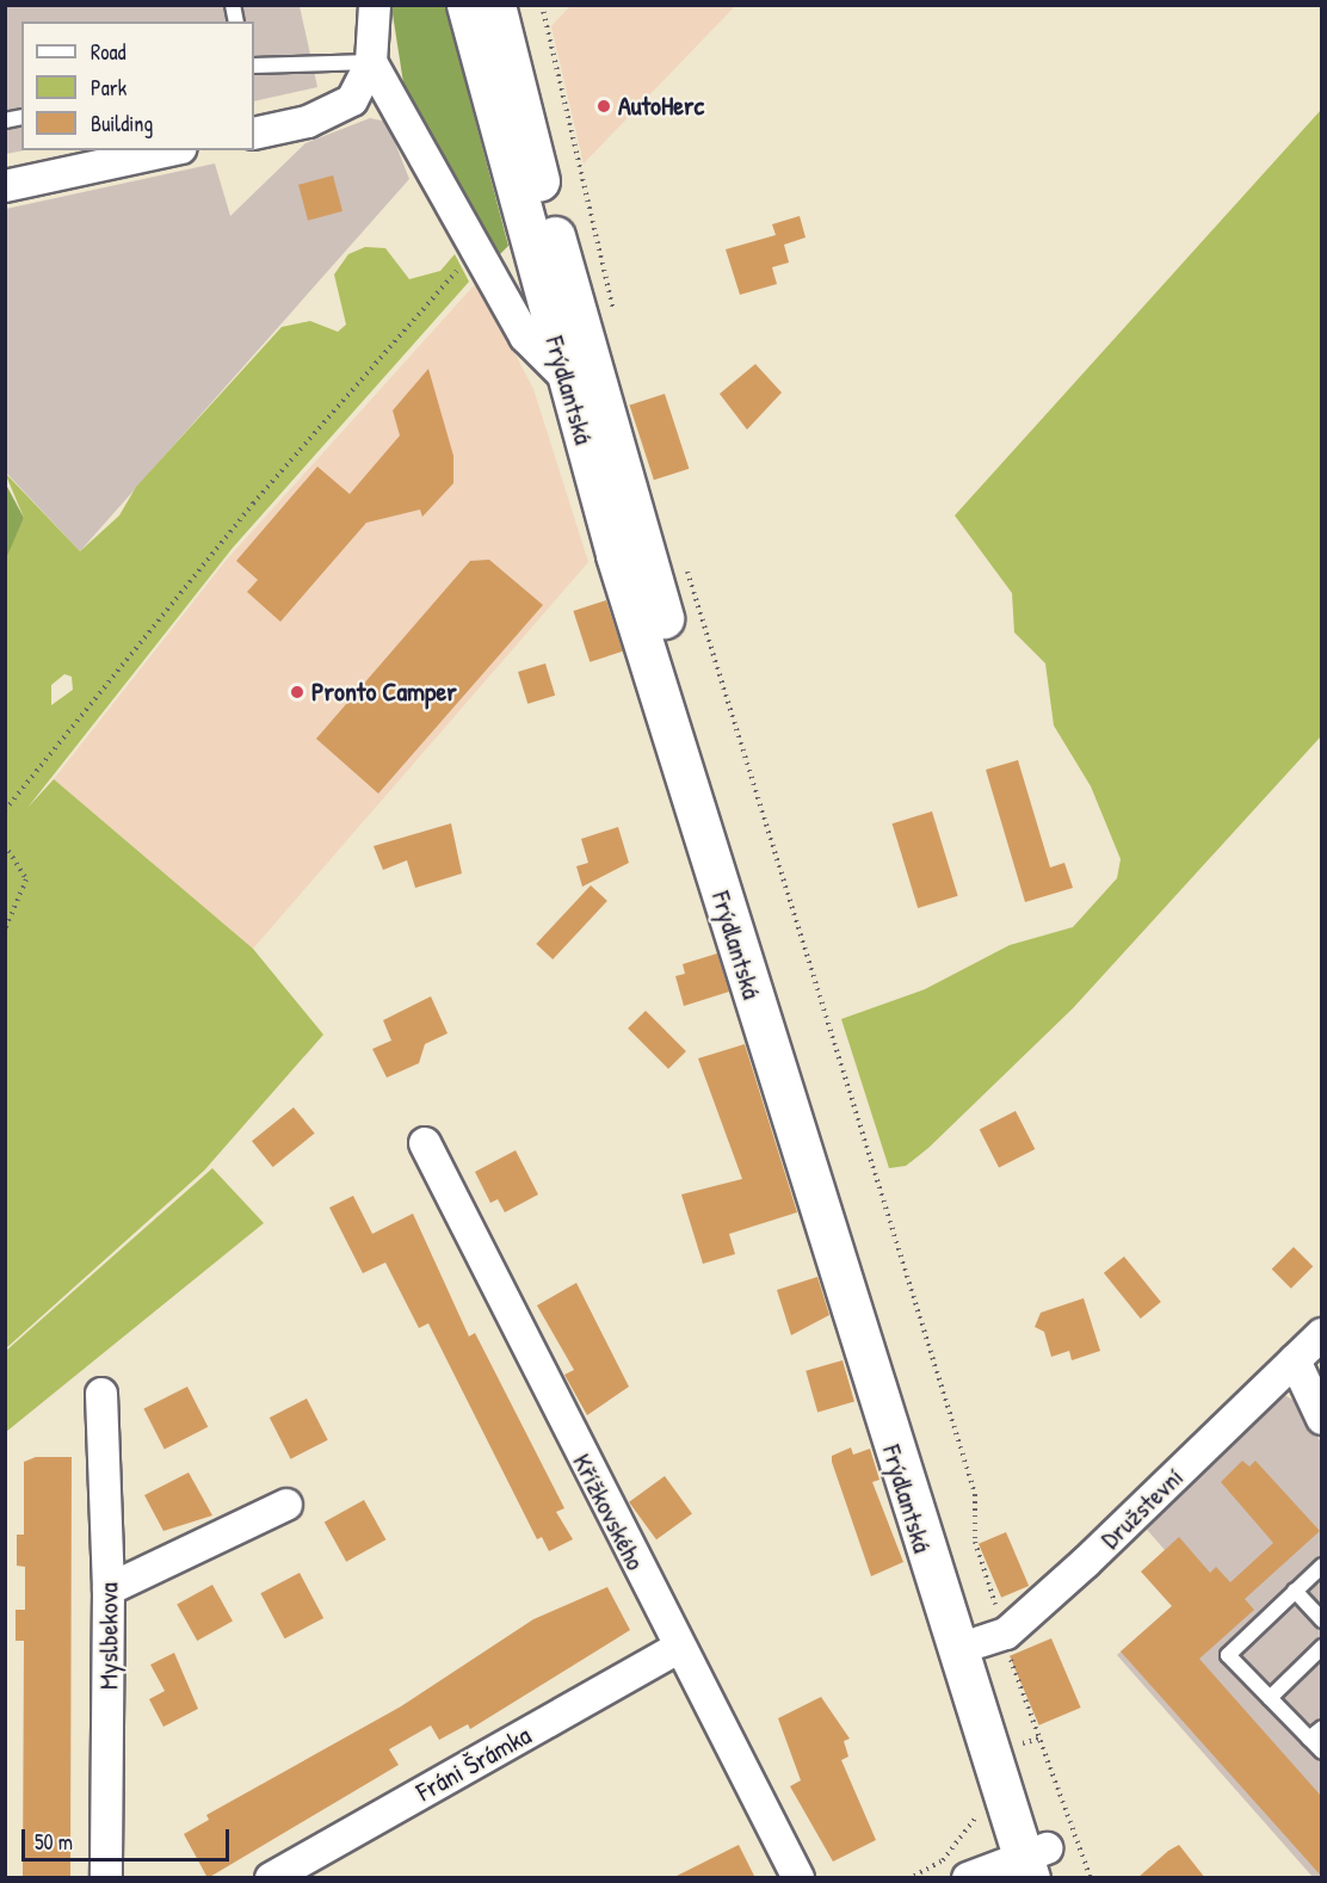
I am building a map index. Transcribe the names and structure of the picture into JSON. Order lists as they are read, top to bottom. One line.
{"streets":{"main road":["Frýdlantská"],"street":["Družstevní","Křížkovského","Myslbekova","Fráni Šrámka"]},"crossings":[["Frýdlantská","Družstevní"],["Křížkovského","Fráni Šrámka"]],"places":["AutoHerc","Pronto Camper"],"legend":["Road","Park","Building"],"scale_bar":"50 m"}
